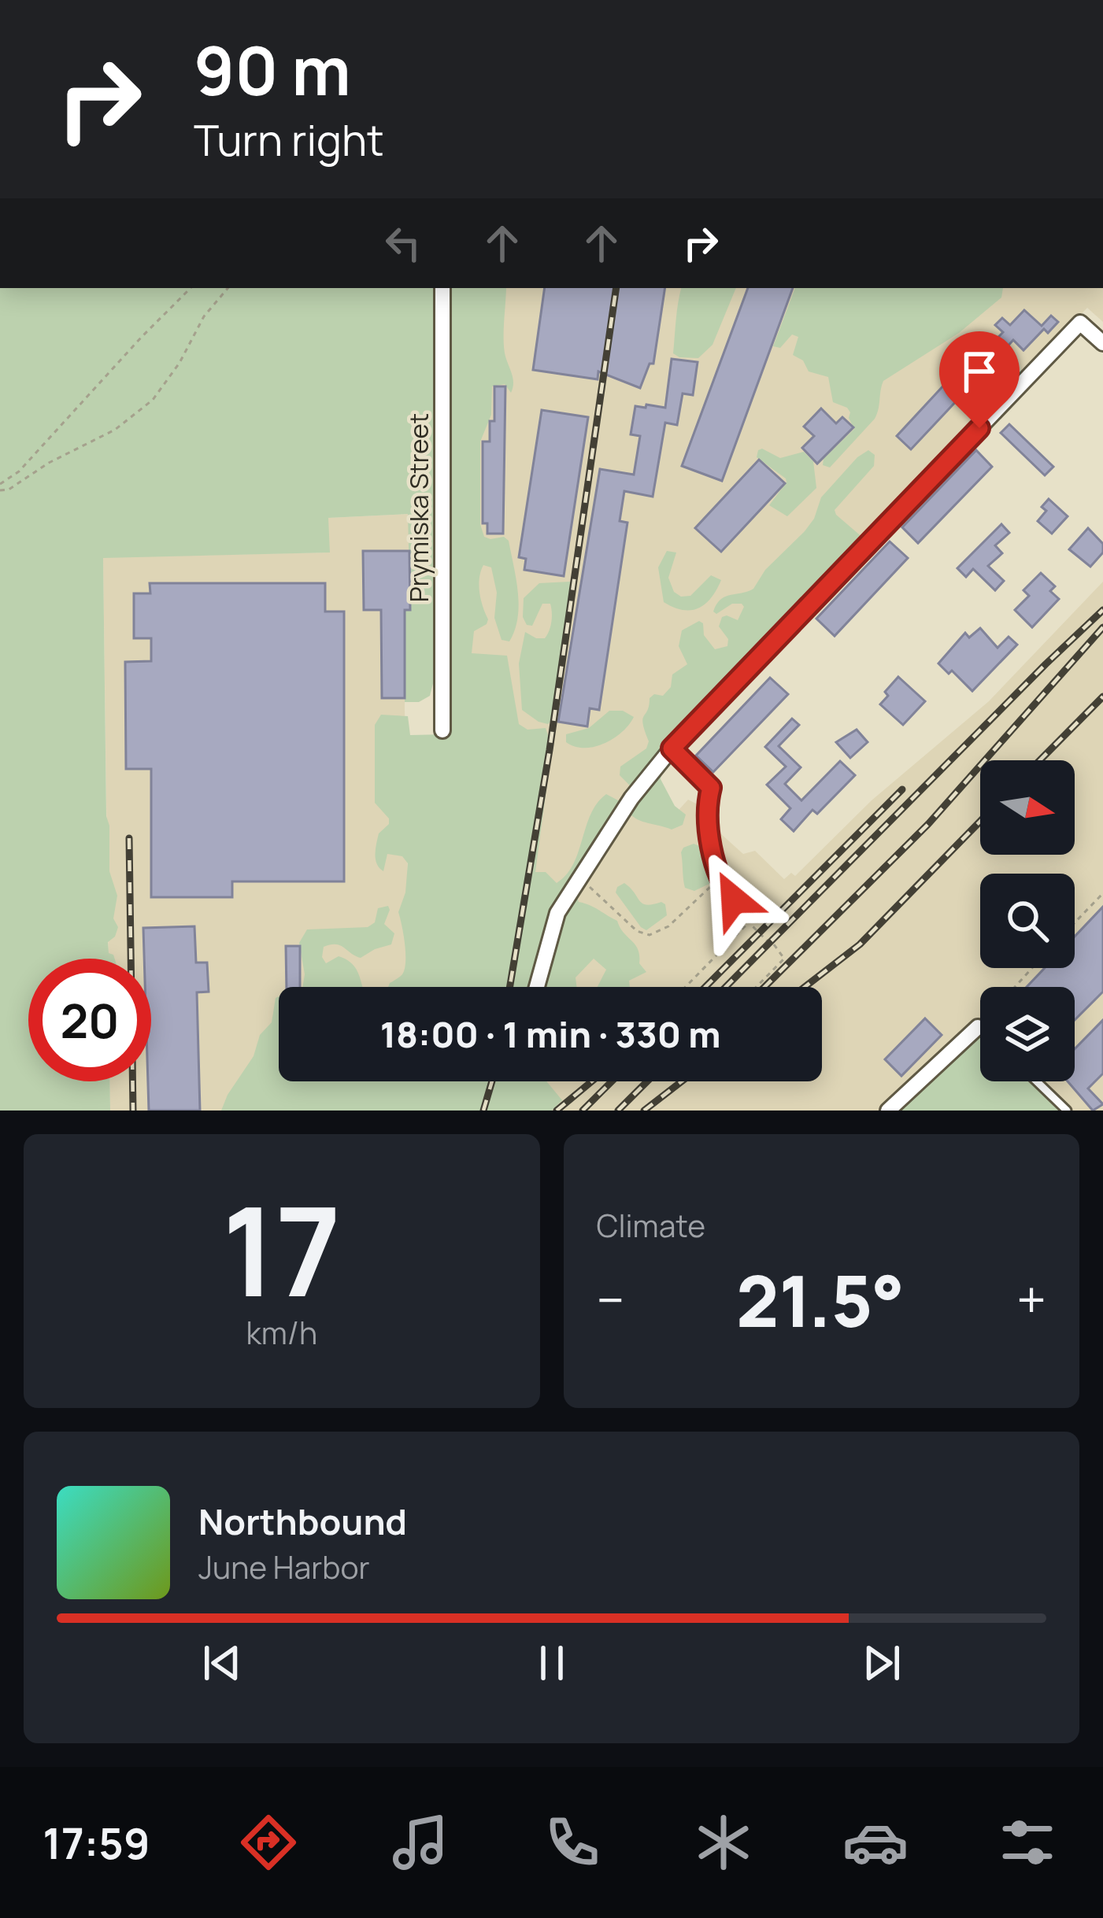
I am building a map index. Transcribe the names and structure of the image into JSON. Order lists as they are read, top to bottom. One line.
{"streets":{"street":["Prymiska Street"]},"north":"right","page":{"turn":["90 m","Turn right"],"limit":"20","trip":"18:00 · 1 min · 330 m","tile":[["17","km/h"],"Climate"],"heat":["−","21.5°","+"],"song":["Northbound","June Harbor"],"tabs":"17:59"}}
